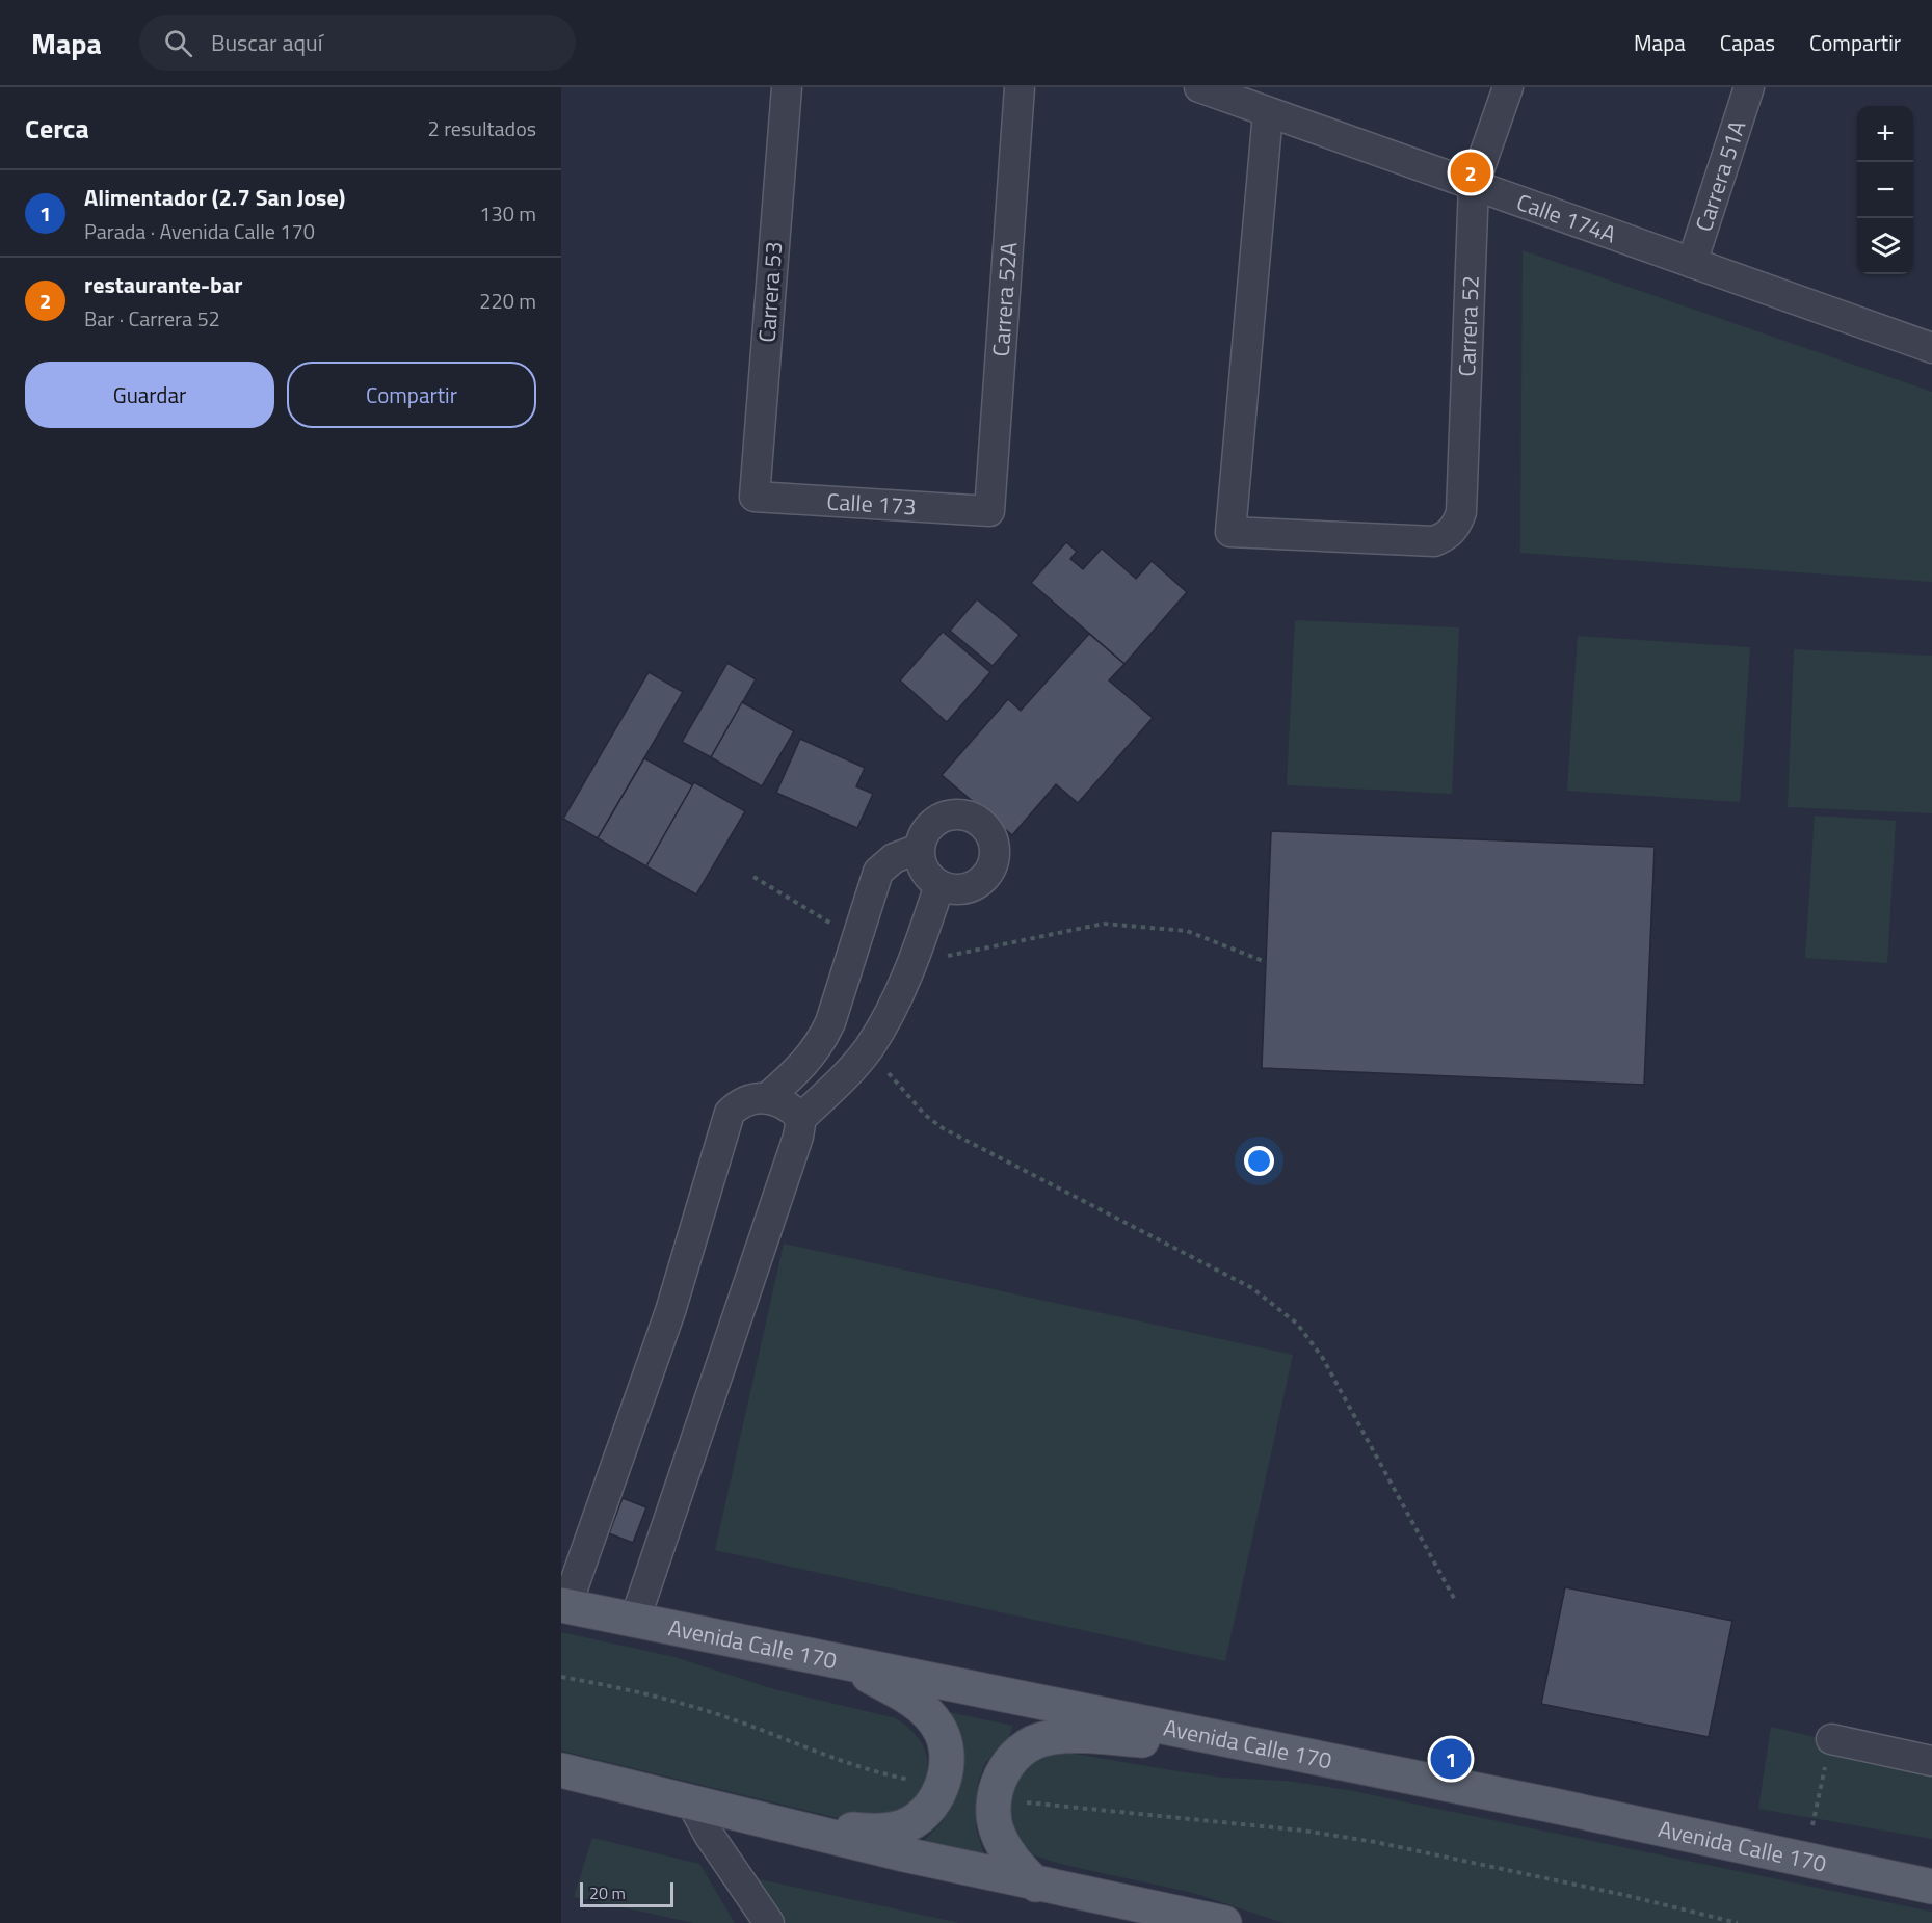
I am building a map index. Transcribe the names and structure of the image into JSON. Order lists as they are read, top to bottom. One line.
{"streets":{"main road":["Avenida Calle 170"],"street":["Carrera 51A","Calle 174A","Carrera 53","Carrera 52A","Carrera 52","Calle 173"]},"crossings":[["Carrera 51A","Calle 174A"],["Calle 174A","Carrera 52"],["Carrera 53","Calle 173"],["Carrera 52A","Calle 173"]],"scale_bar":"20 m","page":{"header":"Mapa","search":"Buscar aquí","nav":["Mapa","Capas","Compartir"],"heading":["Cerca","2 resultados"],"map_buttons":["+","−"],"pins":["2","1"],"list":[{"mark":"1","name":"Alimentador (2.7 San Jose)","note":"Parada · Avenida Calle 170","value":"130 m"},{"mark":"2","name":"restaurante-bar","note":"Bar · Carrera 52","value":"220 m"}],"buttons":["Guardar","Compartir"],"scale":"20 m"}}
